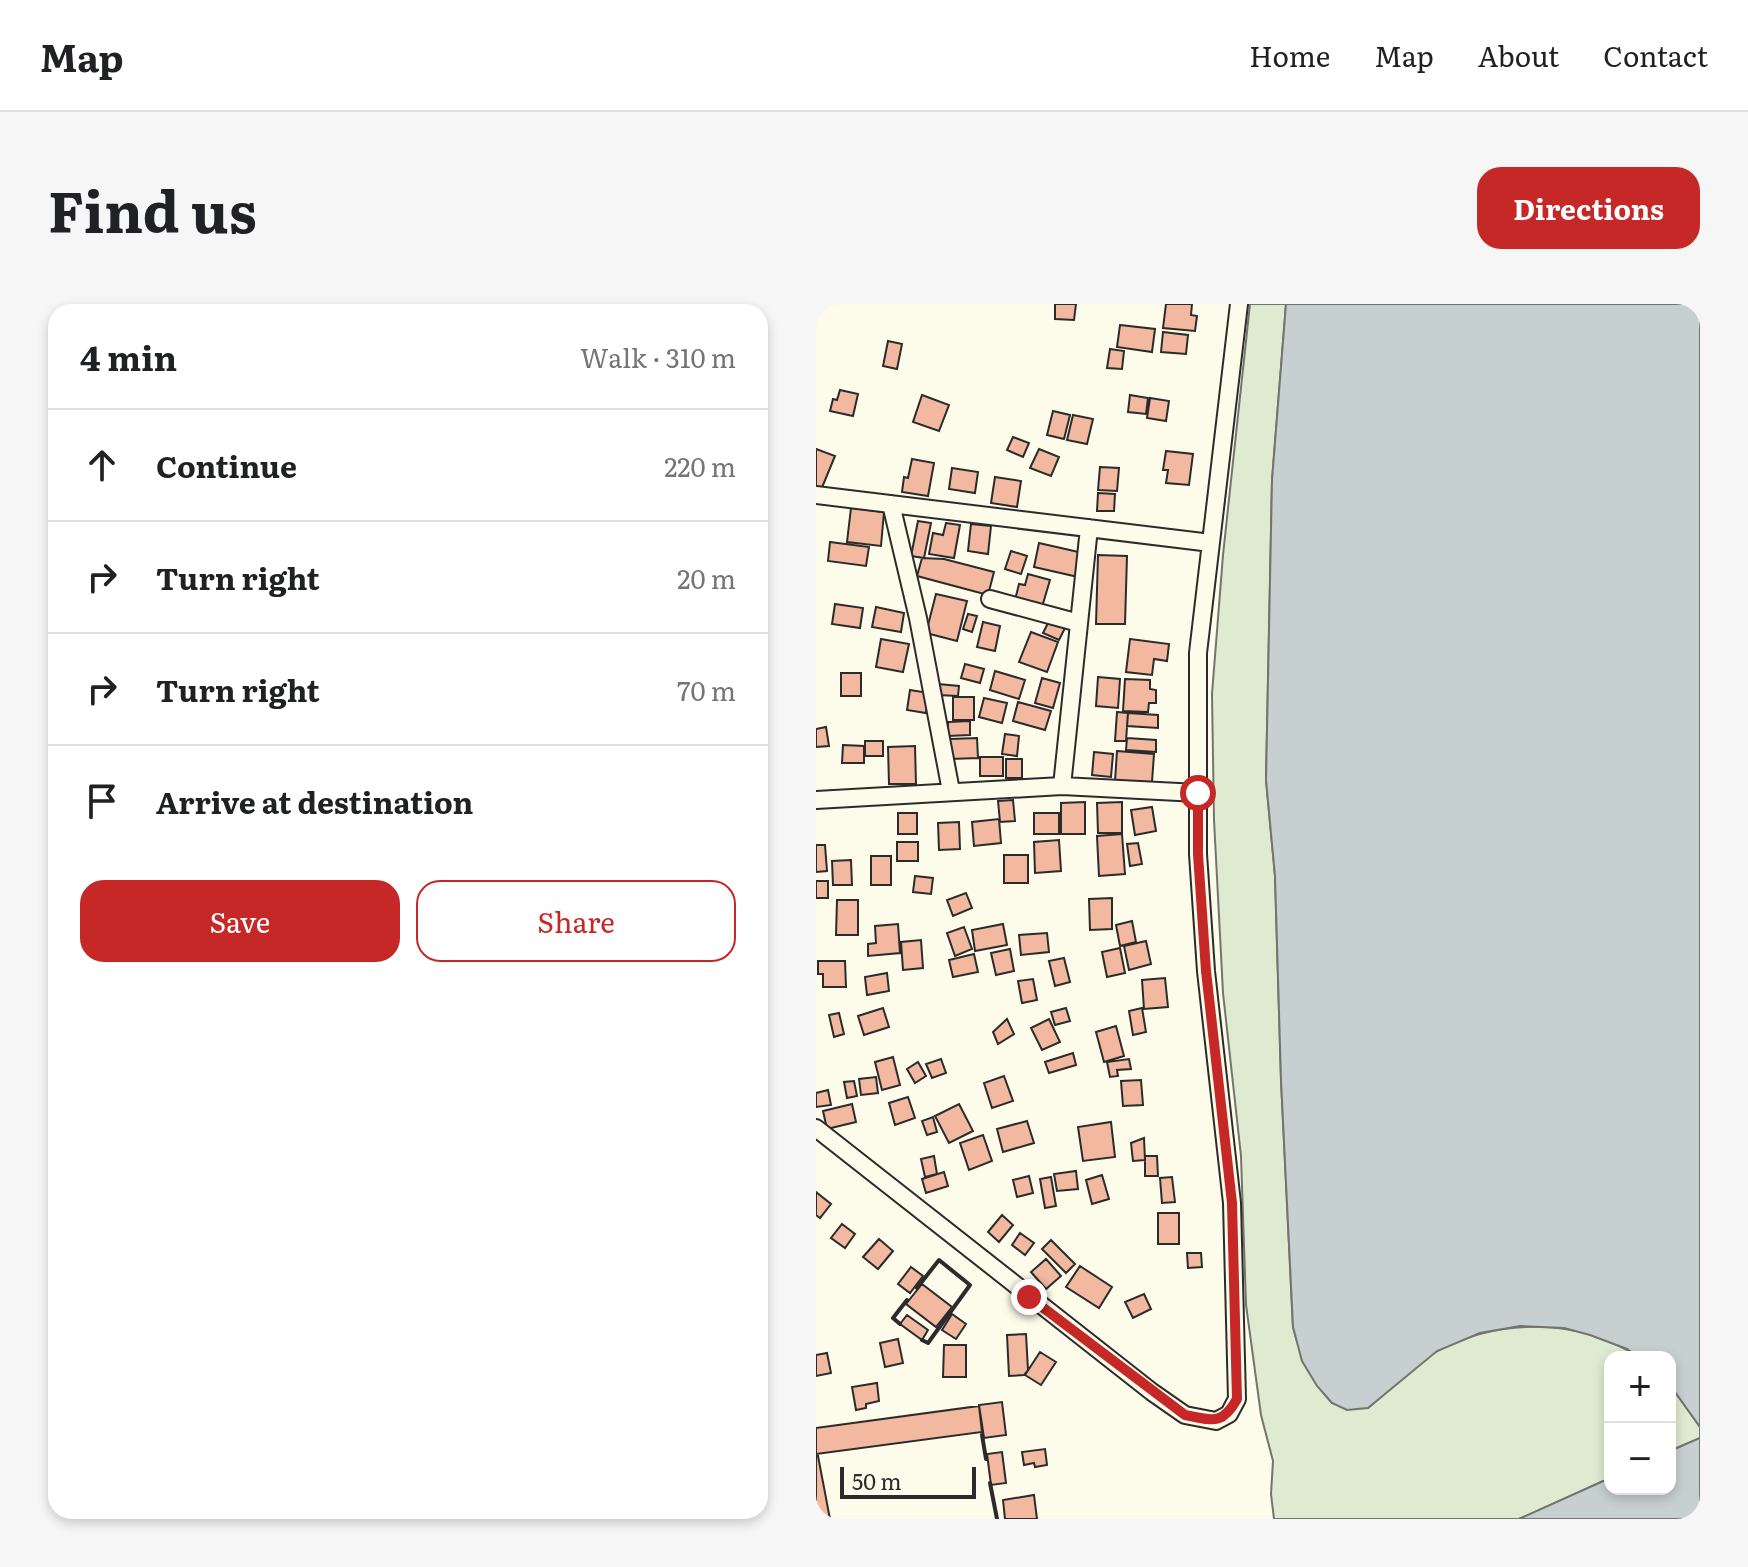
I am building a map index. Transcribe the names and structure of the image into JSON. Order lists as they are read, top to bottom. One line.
{"scale_bar":"50 m","page":{"header":"Map","nav":["Home","Map","About","Contact"],"title":"Find us","buttons":["Directions",["Save","Share"]],"heading":["4 min","Walk · 310 m"],"list":[["Continue","220 m"],["Turn right","20 m"],["Turn right","70 m"],"Arrive at destination"],"map_buttons":["+","−"],"scale":"50 m"}}
